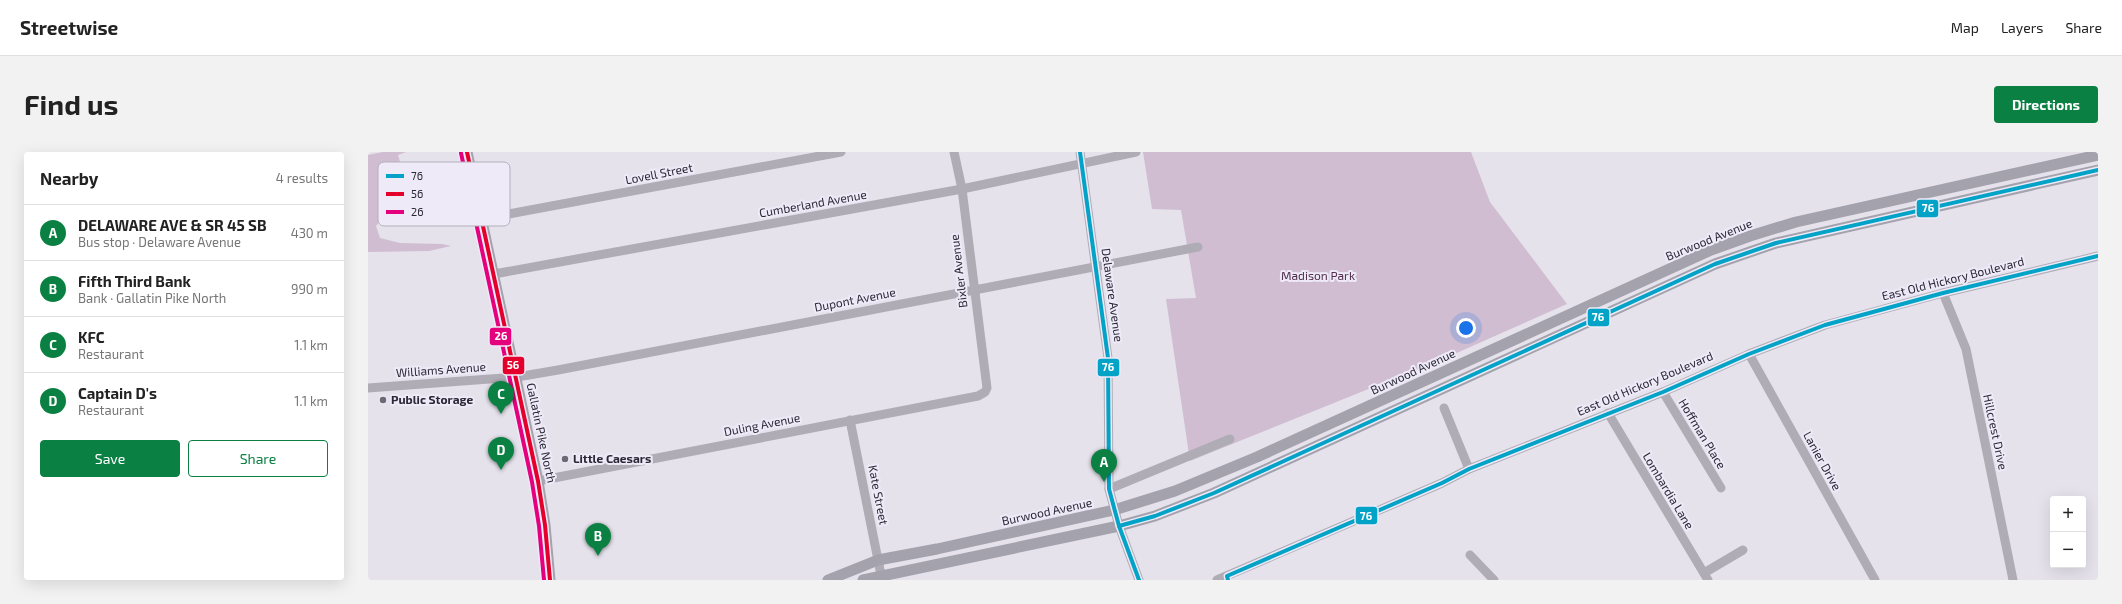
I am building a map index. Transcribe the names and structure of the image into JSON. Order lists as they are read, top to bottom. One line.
{"streets":{"main road":["Burwood Avenue","Gallatin Pike North"],"street":["Lovell Street","Cumberland Avenue","Bixler Avenue","East Old Hickory Boulevard","Delaware Avenue","Dupont Avenue","Williams Avenue","Duling Avenue","Hillcrest Drive","Hoffman Place","Lanier Drive","Lombardia Lane","Kate Street"]},"crossings":[["Cumberland Avenue","Bixler Avenue"],["Cumberland Avenue","Delaware Avenue"],["Cumberland Avenue","Gallatin Pike North"],["Burwood Avenue","Delaware Avenue"],["Burwood Avenue","Kate Street"],["Bixler Avenue","Dupont Avenue"],["Bixler Avenue","Duling Avenue"],["East Old Hickory Boulevard","Hillcrest Drive"],["East Old Hickory Boulevard","Hoffman Place"],["East Old Hickory Boulevard","Lanier Drive"],["East Old Hickory Boulevard","Lombardia Lane"],["Delaware Avenue","Dupont Avenue"],["Dupont Avenue","Williams Avenue"],["Dupont Avenue","Gallatin Pike North"],["Williams Avenue","Gallatin Pike North"],["Duling Avenue","Gallatin Pike North"],["Duling Avenue","Kate Street"]],"parks":["Madison Park"],"places":["Public Storage","Little Caesars"],"lines":["transit line 76","transit line 56","transit line 26"],"legend":["76","56","26"],"page":{"header":"Streetwise","nav":["Map","Layers","Share"],"buttons":["Directions",["Save","Share"]],"title":"Find us","heading":["Nearby","4 results"],"list":[{"mark":"A","name":"DELAWARE AVE & SR 45 SB","note":"Bus stop · Delaware Avenue","value":"430 m"},{"mark":"B","name":"Fifth Third Bank","note":"Bank · Gallatin Pike North","value":"990 m"},{"mark":"C","name":"KFC","note":"Restaurant","value":"1.1 km"},{"mark":"D","name":"Captain D's","note":"Restaurant","value":"1.1 km"}],"pins":["C","D","A","B"],"map_buttons":["+","−"]}}
